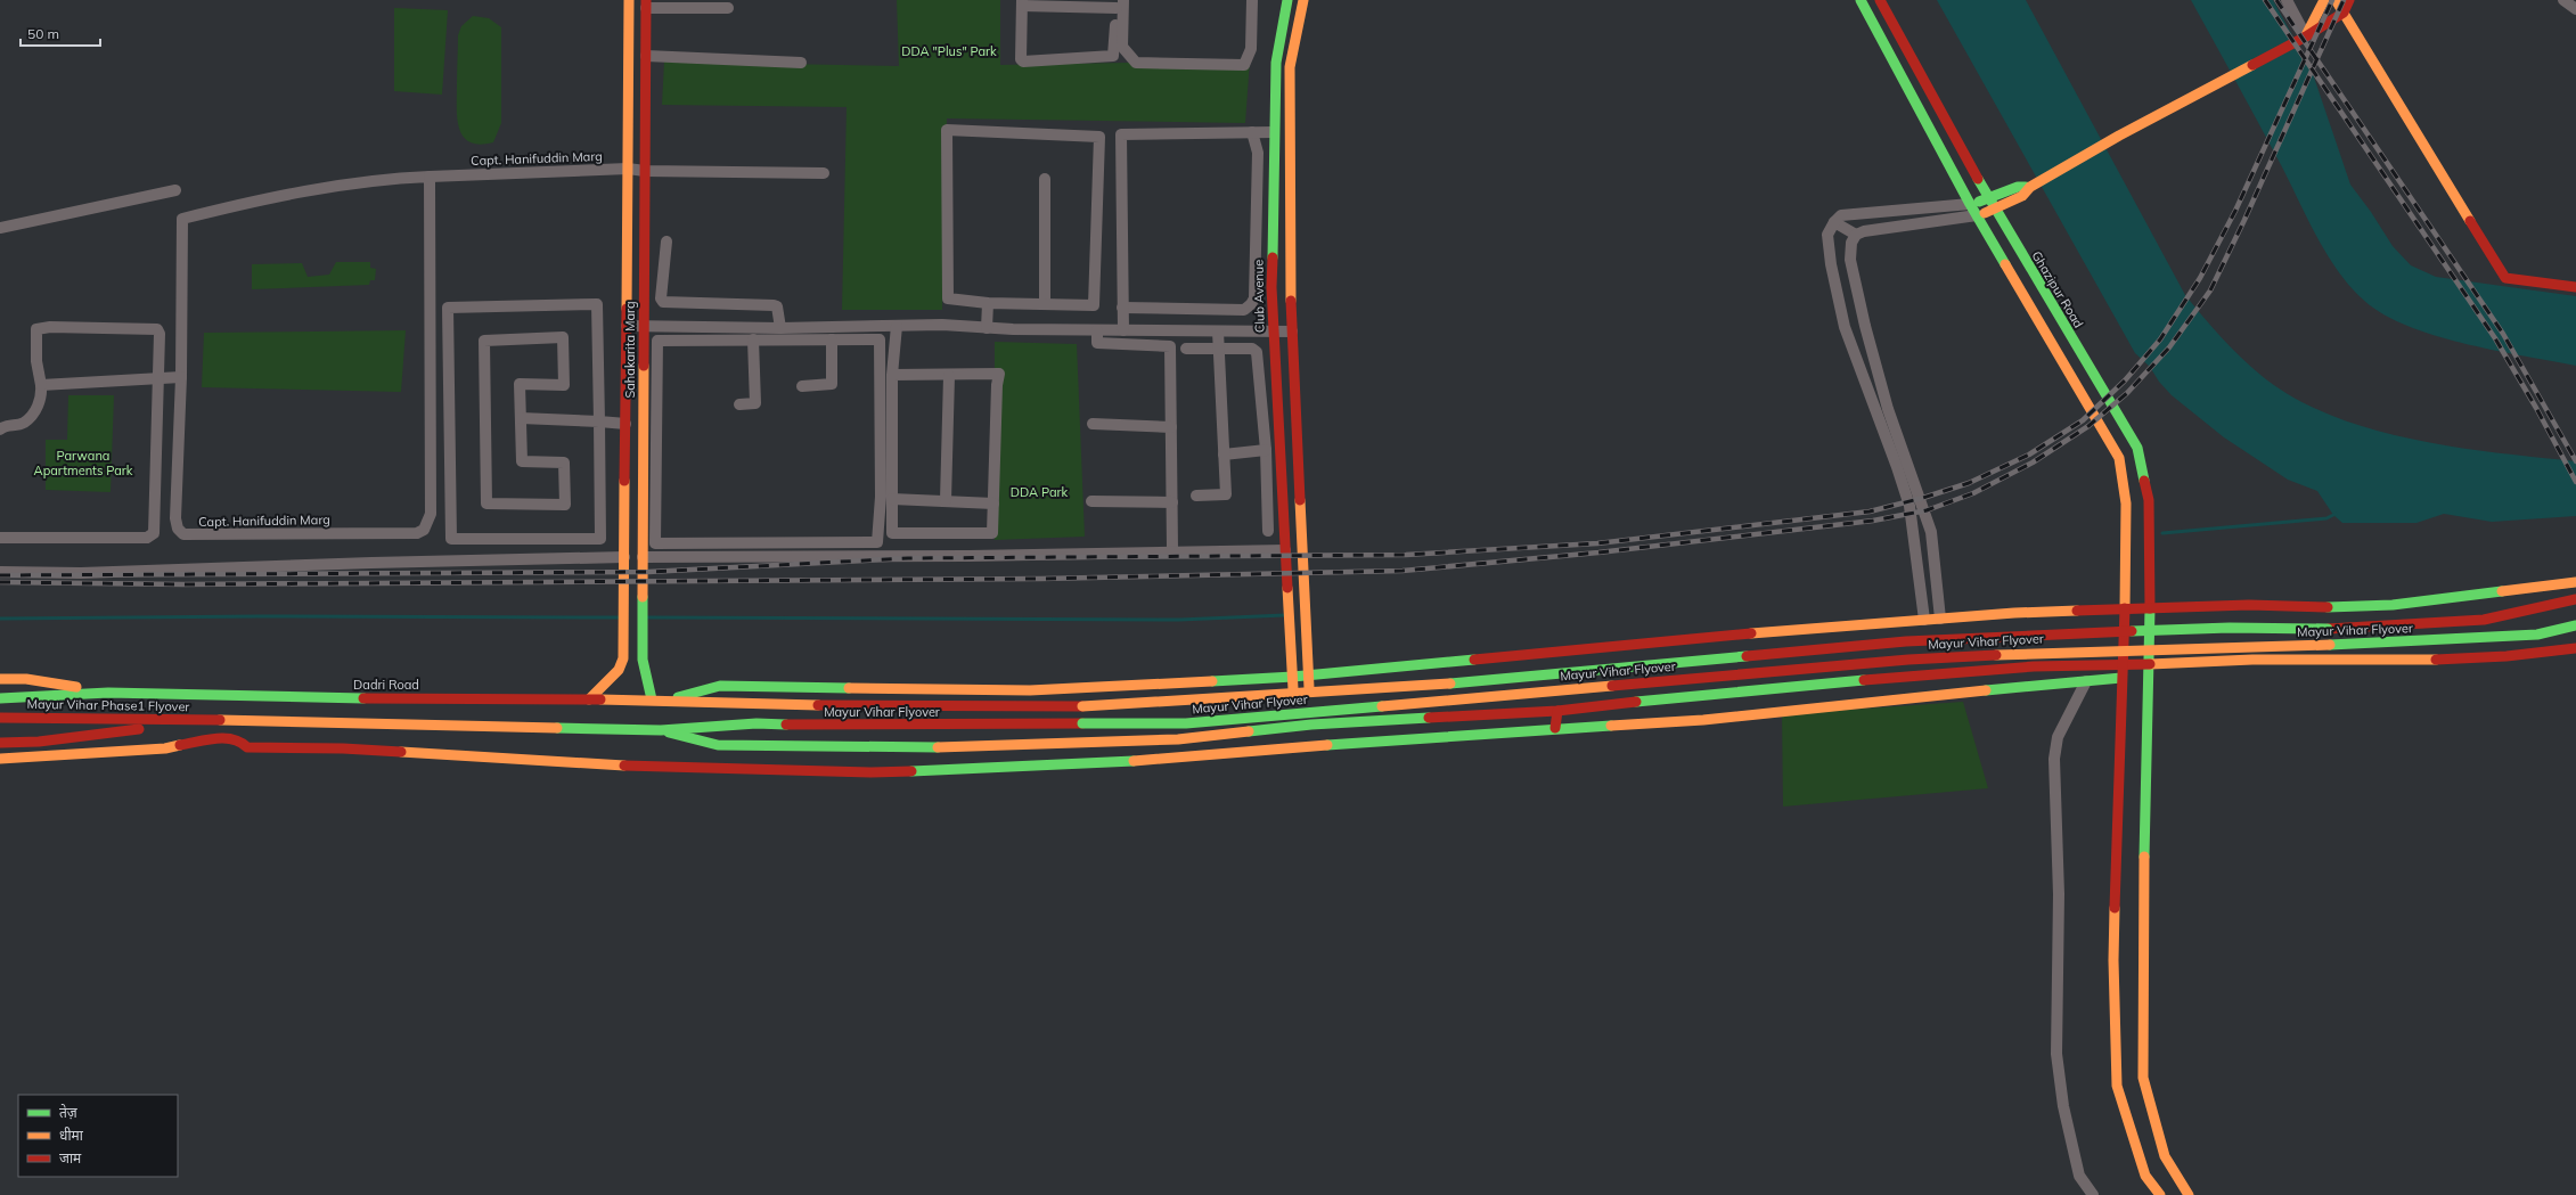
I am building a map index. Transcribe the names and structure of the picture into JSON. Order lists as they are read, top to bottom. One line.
{"streets":{"main road":["Ghazipur Road","Club Avenue","Sahakarita Marg","Mayur Vihar Flyover","Dadri Road","Mayur Vihar Phase1 Flyover"],"street":["Capt. Hanifuddin Marg"]},"crossings":[["Capt. Hanifuddin Marg","Sahakarita Marg"],["Sahakarita Marg","Dadri Road"],["Mayur Vihar Flyover","Dadri Road"],["Dadri Road","Mayur Vihar Phase1 Flyover"]],"parks":["DDA \"Plus\" Park","Parwana Apartments Park","DDA Park"],"legend":["तेज़","धीमा","जाम"],"scale_bar":"50 m"}
